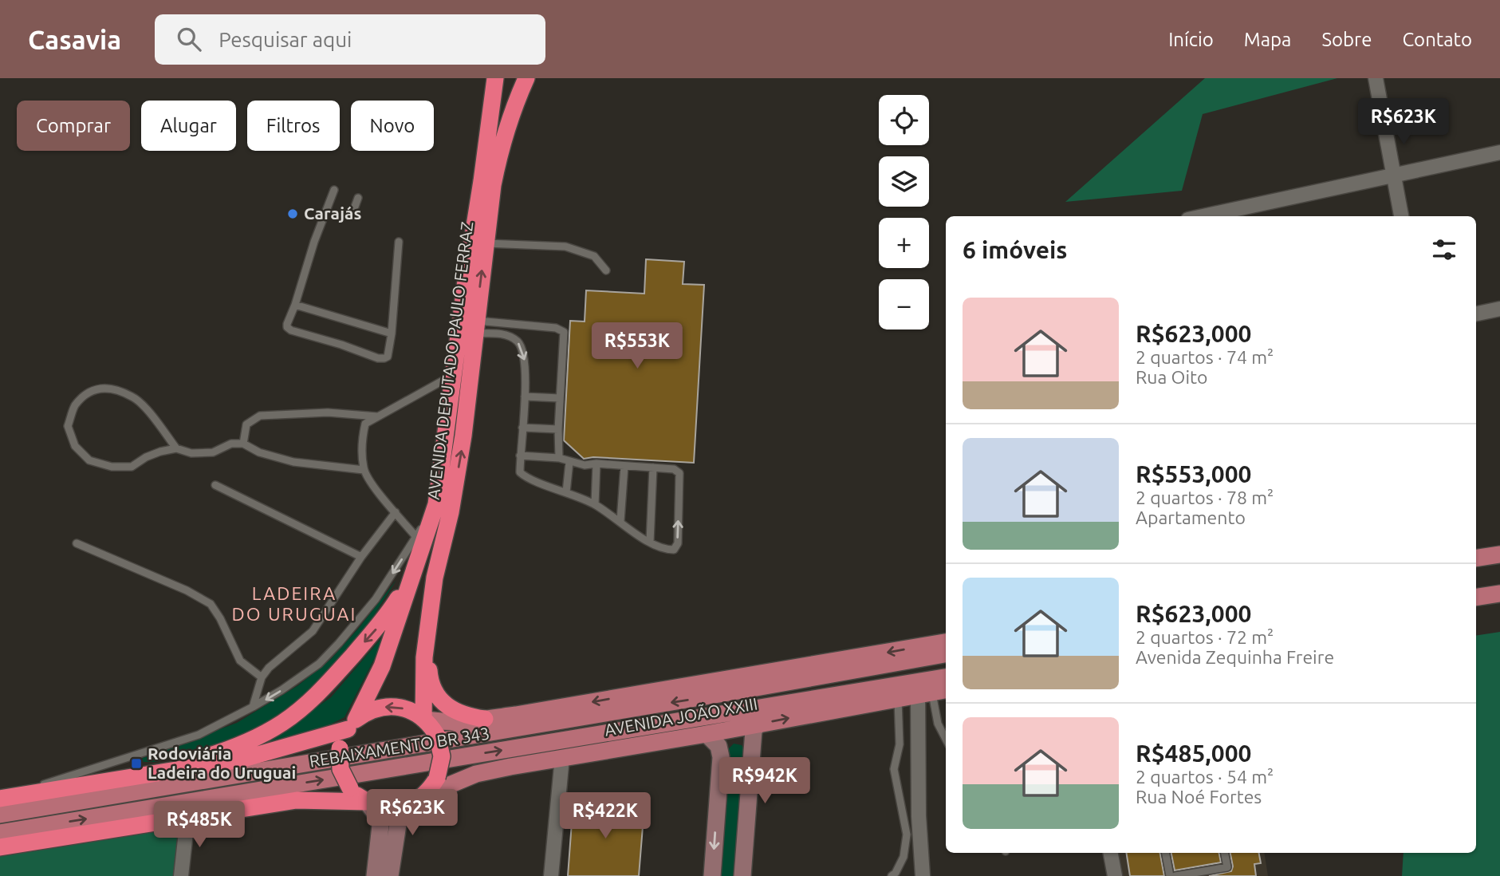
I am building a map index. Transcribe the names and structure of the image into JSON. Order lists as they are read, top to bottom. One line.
{"streets":{"highway":["AVENIDA DEPUTADO PAULO FERRAZ"],"main road":["AVENIDA JOÃO XXIII","REBAIXAMENTO BR 343"]},"crossings":[["AVENIDA DEPUTADO PAULO FERRAZ","AVENIDA JOÃO XXIII"],["AVENIDA JOÃO XXIII","REBAIXAMENTO BR 343"]],"districts":["LADEIRA DO URUGUAI"],"places":{"other":["Carajás"],"transit":["Rodoviária Ladeira do Uruguai"]},"page":{"header":"Casavia","search":"Pesquisar aqui","nav":["Início","Mapa","Sobre","Contato"],"map_buttons":["+","−"],"price":["R$623K","R$553K","R$942K","R$623K","R$422K","R$485K"],"chip":["Comprar","Alugar","Filtros","Novo"],"heading":"6 imóveis","list":[{"name":"R$623,000","note":"2 quartos · 74 m² · Rua Oito"},{"name":"R$553,000","note":"2 quartos · 78 m² · Apartamento"},{"name":"R$623,000","note":"2 quartos · 72 m² · Avenida Zequinha Freire"},{"name":"R$485,000","note":"2 quartos · 54 m² · Rua Noé Fortes"}]}}
